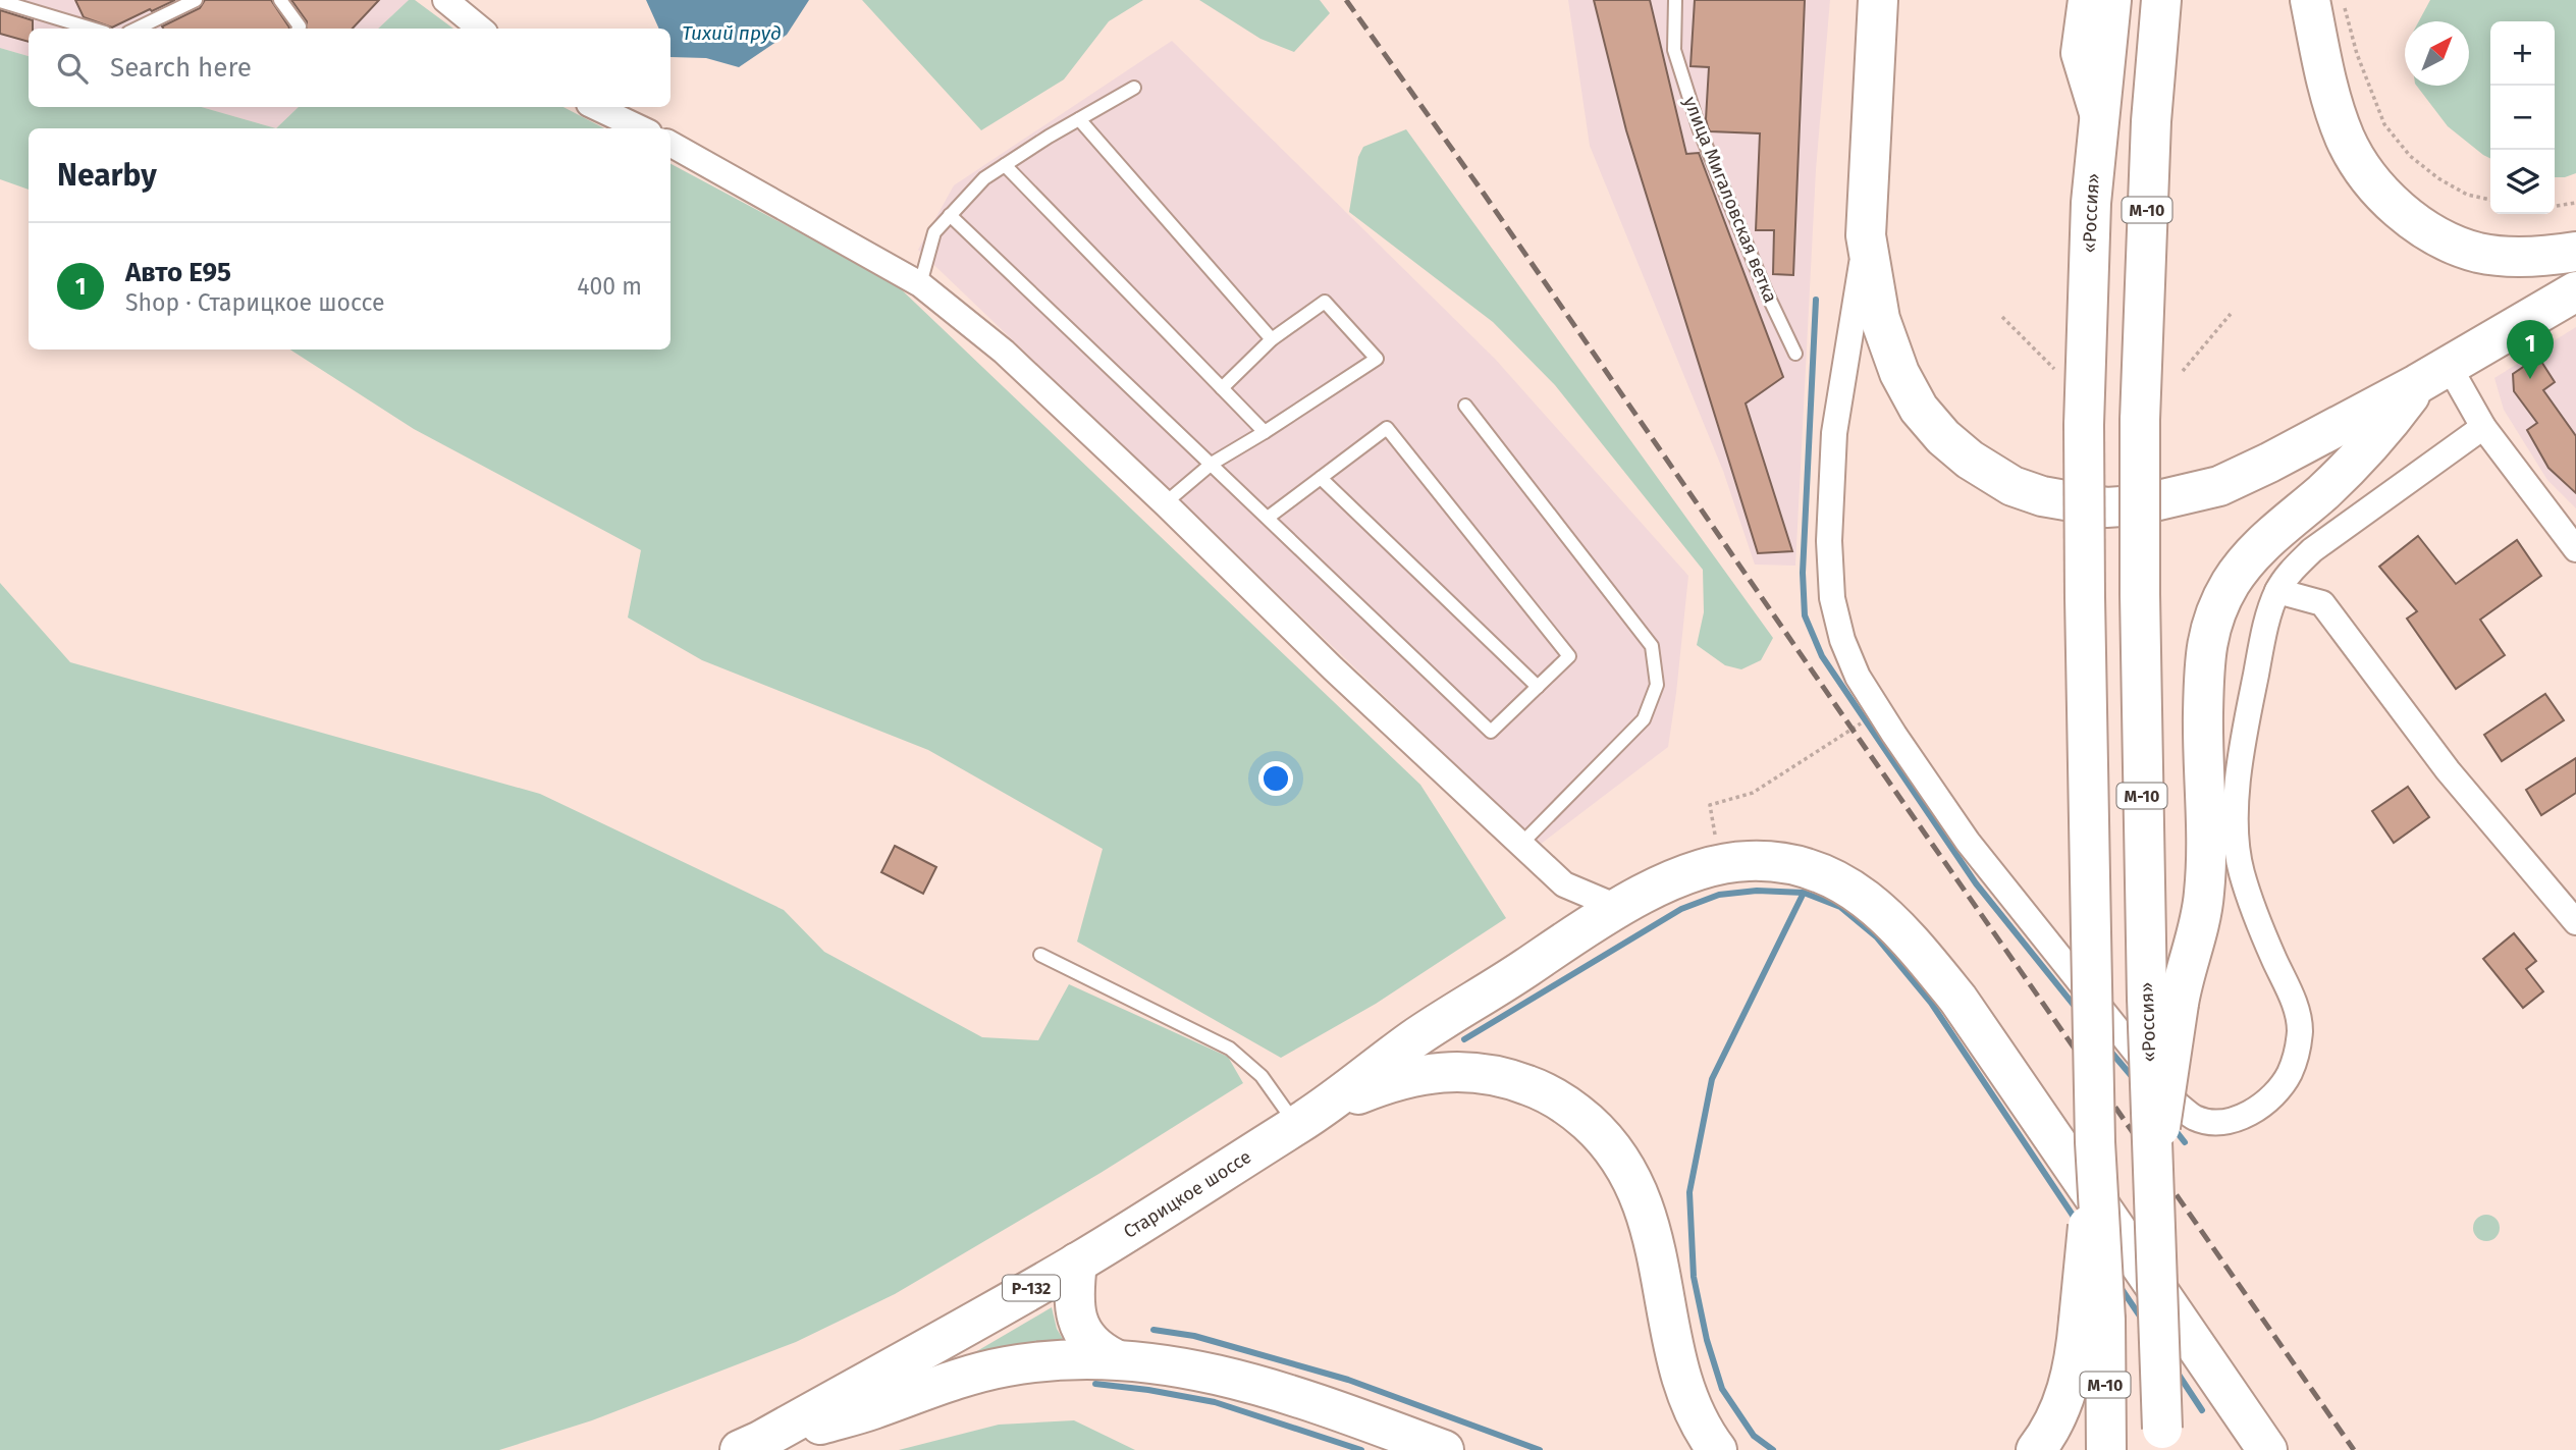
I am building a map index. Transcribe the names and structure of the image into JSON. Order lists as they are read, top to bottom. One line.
{"streets":{"main road":["М-10","«Россия»","Старицкое шоссе","Р-132"],"lane":["улица Мигаловская ветка"]},"crossings":[["М-10","«Россия»"]],"water":["Тихий пруд"],"north":"top right","page":{"map_buttons":["+","−"],"search":"Search here","heading":"Nearby","list":[{"mark":"1","name":"Авто E95","note":"Shop · Старицкое шоссе","value":"400 m"}],"pins":"1"}}
